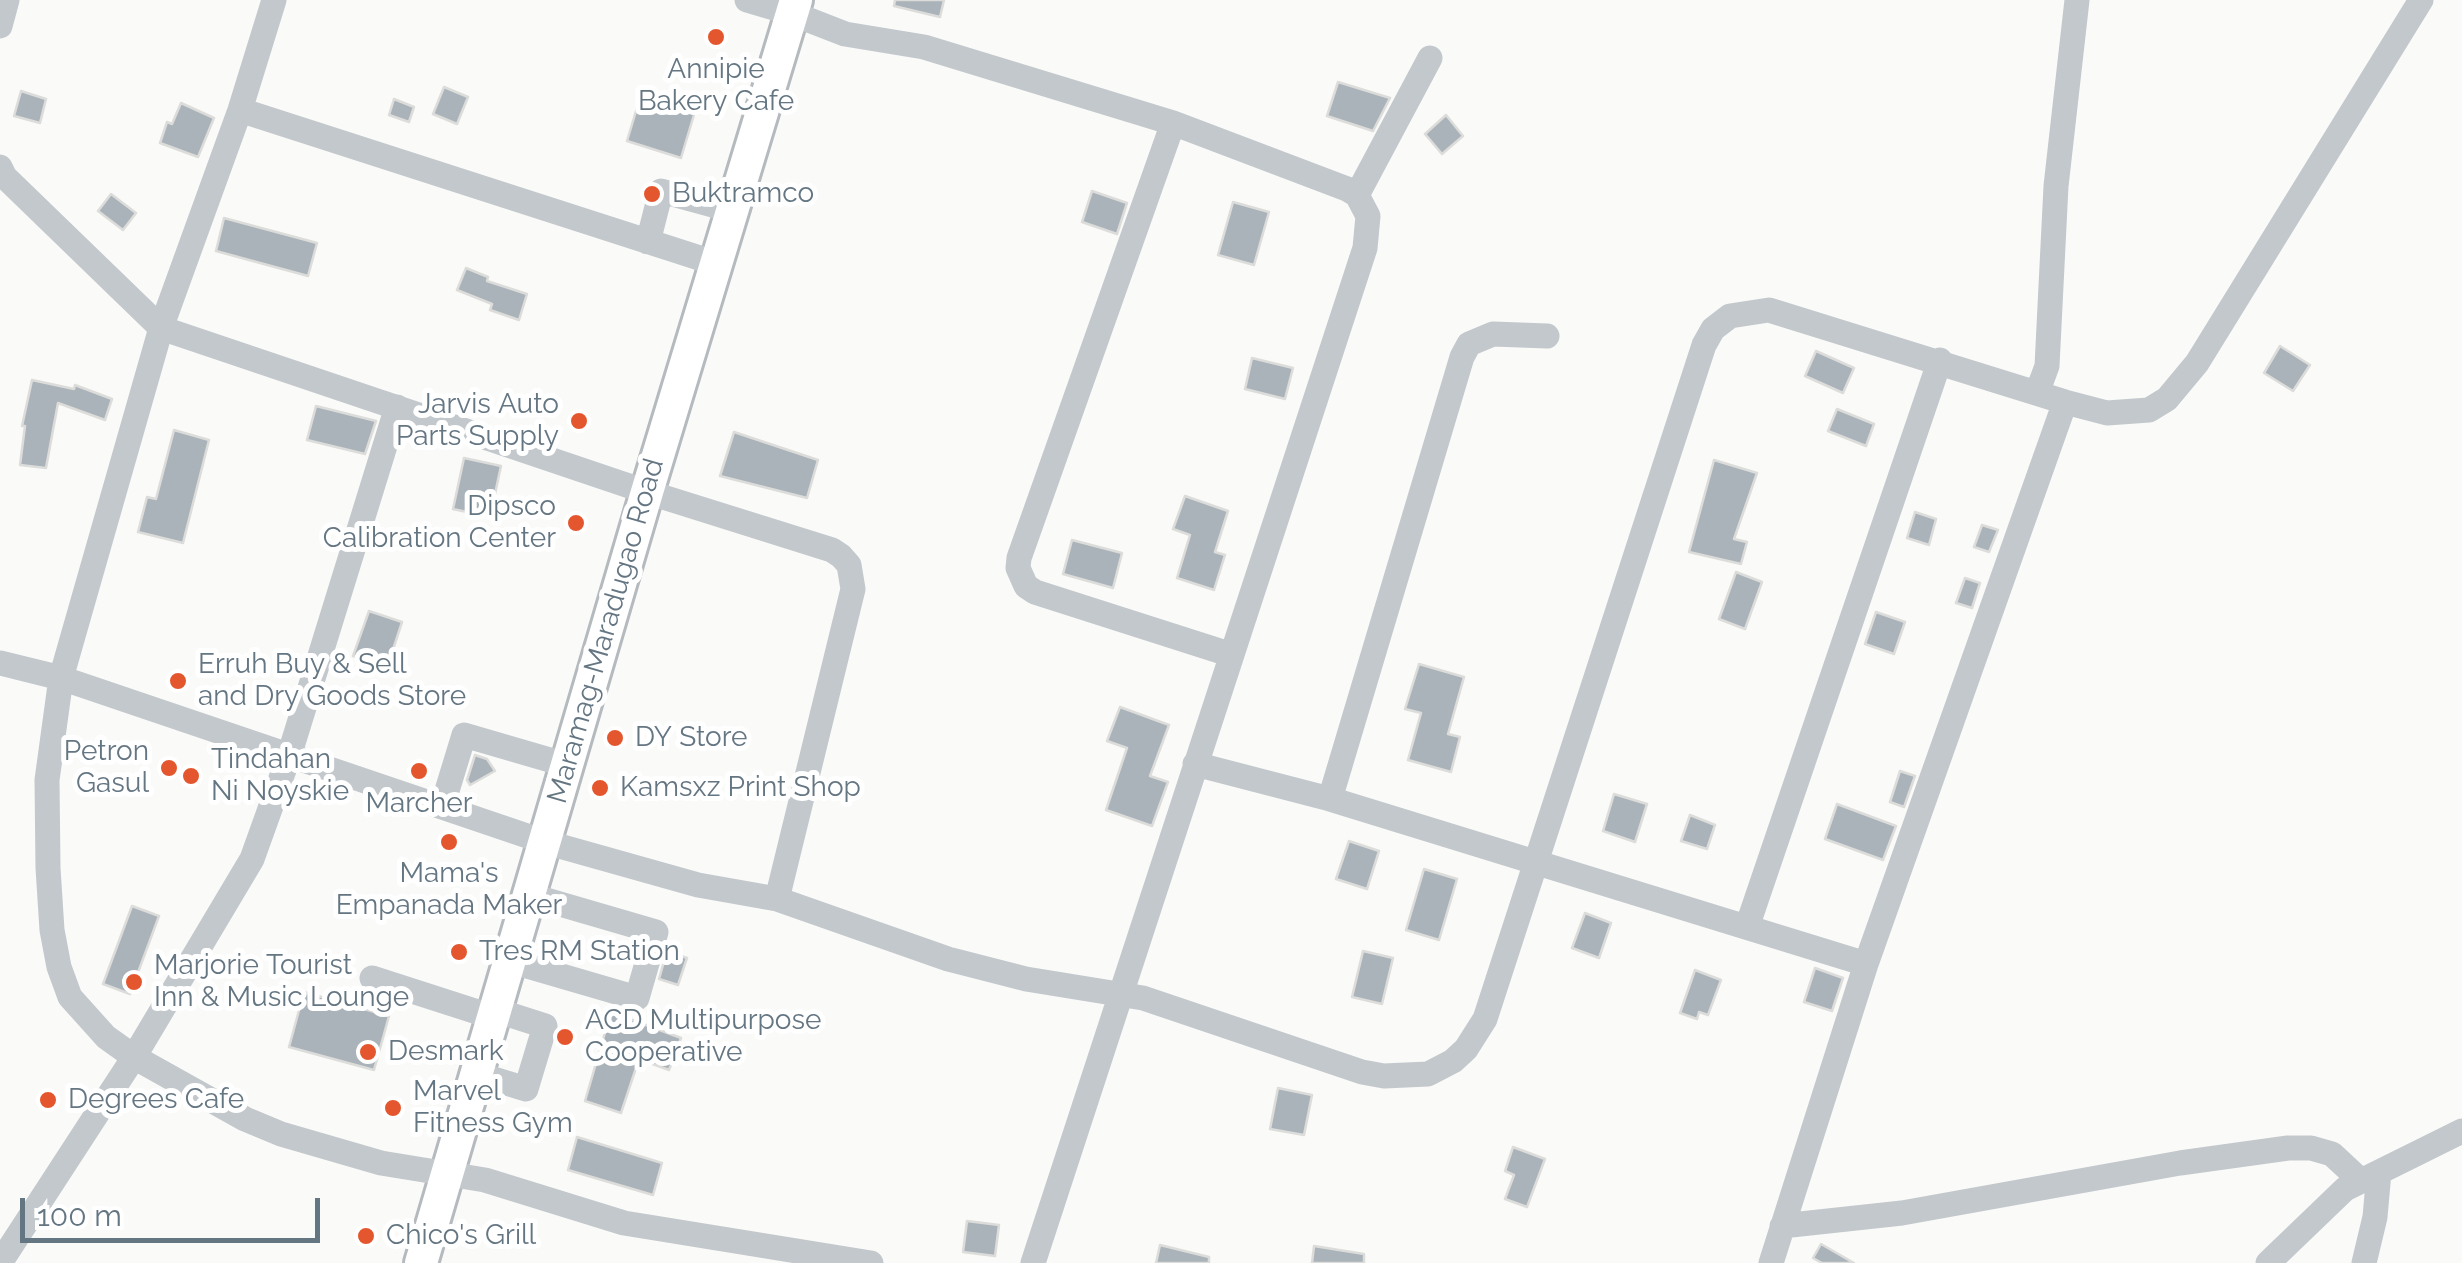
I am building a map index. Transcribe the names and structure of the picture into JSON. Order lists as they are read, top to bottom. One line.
{"streets":{"main road":["Maramag-Maradugao Road"]},"places":["Annipie Bakery Cafe","Buktramco","Jarvis Auto Parts Supply","Dipsco Calibration Center","Erruh Buy & Sell and Dry Goods Store","DY Store","Petron Gasul","Marcher","Tindahan Ni Noyskie","Kamsxz Print Shop","Mama's Empanada Maker","Tres RM Station","Marjorie Tourist Inn & Music Lounge","ACD Multipurpose Cooperative","Desmark","Degrees Cafe","Marvel Fitness Gym","Chico's Grill"],"scale_bar":"100 m"}
